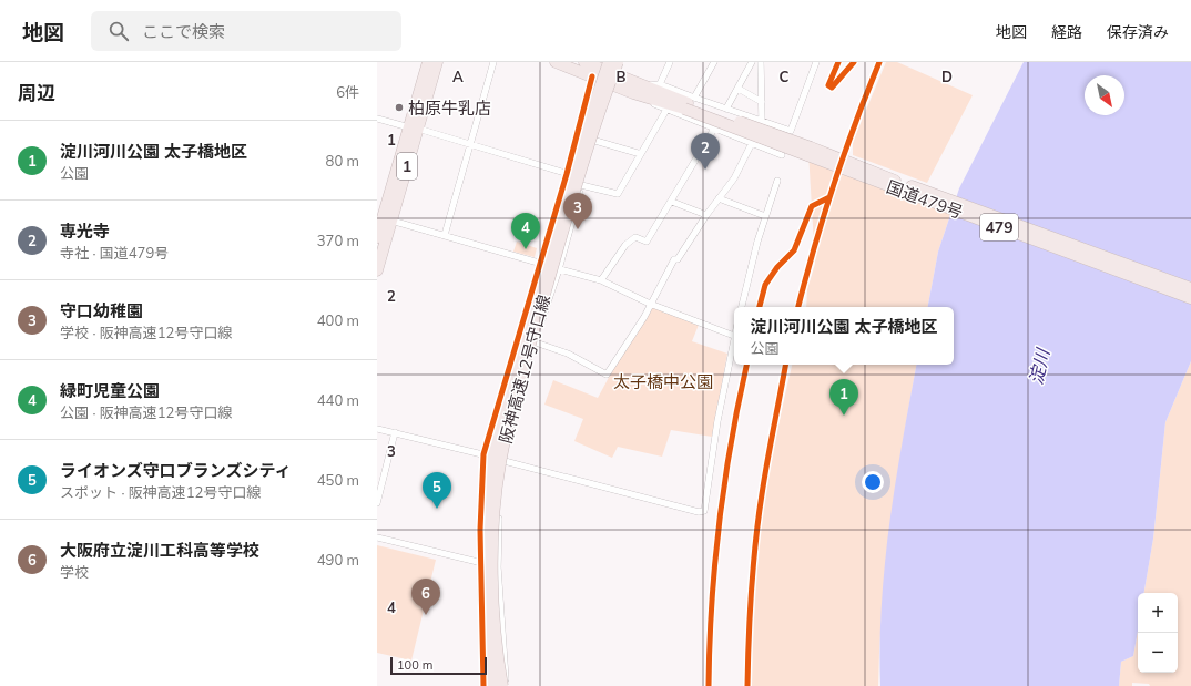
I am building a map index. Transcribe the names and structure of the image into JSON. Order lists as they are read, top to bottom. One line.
{"streets":{"highway":["1","国道479号","479","阪神高速12号守口線"]},"crossings":[["国道479号","479"]],"water":["淀川"],"parks":["太子橋中公園"],"places":["柏原牛乳店"],"scale_bar":"100 m","north":"bottom right","page":{"header":"地図","search":"ここで検索","nav":["地図","経路","保存済み"],"heading":["周辺","6件"],"list":[{"mark":"1","name":"淀川河川公園 太子橋地区","note":"公園","value":"80 m"},{"mark":"2","name":"専光寺","note":"寺社 · 国道479号","value":"370 m"},{"mark":"3","name":"守口幼稚園","note":"学校 · 阪神高速12号守口線","value":"400 m"},{"mark":"4","name":"緑町児童公園","note":"公園 · 阪神高速12号守口線","value":"440 m"},{"mark":"5","name":"ライオンズ守口ブランズシティ","note":"スポット · 阪神高速12号守口線","value":"450 m"},{"mark":"6","name":"大阪府立淀川工科高等学校","note":"学校","value":"490 m"}],"pins":["2","3","4","1","5","6"],"popup":["淀川河川公園 太子橋地区","公園"],"map_buttons":["+","−"],"scale":"100 m"},"grid":{"columns":["A","B","C","D"],"rows":["1","2","3","4"]}}
